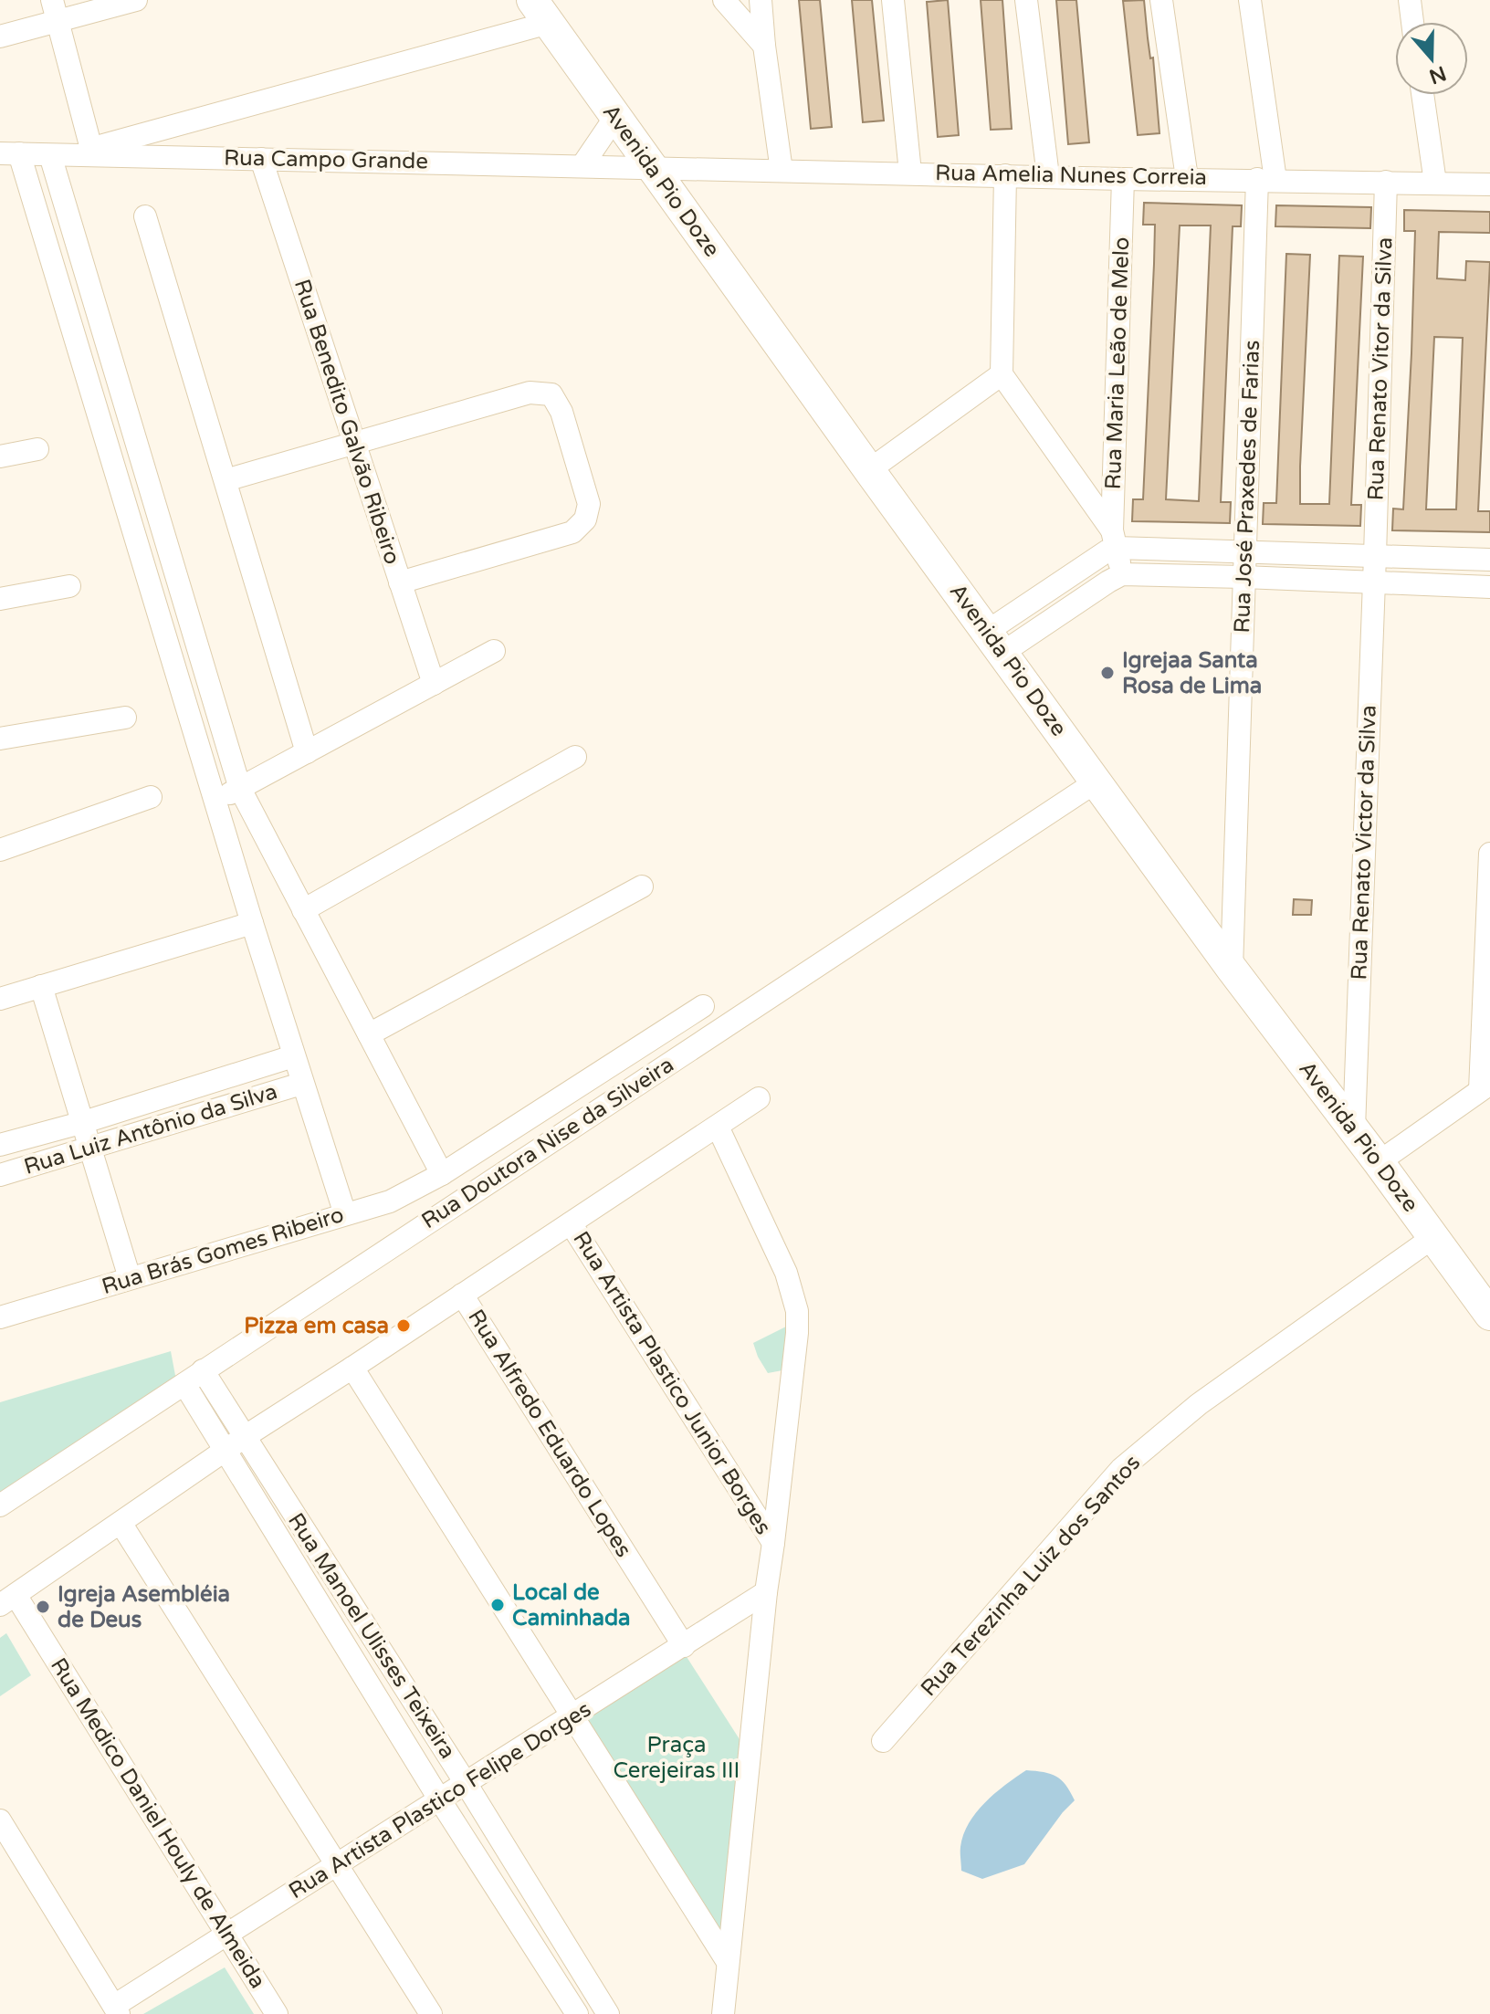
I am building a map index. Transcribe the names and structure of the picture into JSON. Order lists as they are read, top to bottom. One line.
{"streets":{"street":["Rua Campo Grande","Rua Amelia Nunes Correia","Avenida Pio Doze","Rua Maria Leão de Melo","Rua Renato Vitor da Silva","Rua Benedito Galvão Ribeiro","Rua José Praxedes de Farias","Rua Renato Victor da Silva","Rua Luiz Antônio da Silva","Rua Doutora Nise da Silveira","Rua Brás Gomes Ribeiro","Rua Artista Plastico Junior Borges","Rua Alfredo Eduardo Lopes","Rua Terezinha Luiz dos Santos","Rua Manoel Ulisses Teixeira","Rua Artista Plastico Felipe Dorges","Rua Medico Daniel Houly de Almeida"]},"crossings":[["Rua Campo Grande","Rua Amelia Nunes Correia"],["Rua Campo Grande","Avenida Pio Doze"],["Rua Campo Grande","Rua Benedito Galvão Ribeiro"],["Rua Amelia Nunes Correia","Avenida Pio Doze"],["Rua Amelia Nunes Correia","Rua Maria Leão de Melo"],["Rua Amelia Nunes Correia","Rua Renato Vitor da Silva"],["Rua Amelia Nunes Correia","Rua José Praxedes de Farias"],["Avenida Pio Doze","Rua José Praxedes de Farias"],["Avenida Pio Doze","Rua Renato Victor da Silva"],["Avenida Pio Doze","Rua Doutora Nise da Silveira"],["Avenida Pio Doze","Rua Terezinha Luiz dos Santos"],["Rua Renato Vitor da Silva","Rua Renato Victor da Silva"],["Rua Doutora Nise da Silveira","Rua Manoel Ulisses Teixeira"],["Rua Alfredo Eduardo Lopes","Rua Artista Plastico Felipe Dorges"],["Rua Manoel Ulisses Teixeira","Rua Artista Plastico Felipe Dorges"],["Rua Artista Plastico Felipe Dorges","Rua Medico Daniel Houly de Almeida"]],"parks":["Praça Cerejeiras III"],"places":["Igrejaa Santa Rosa de Lima","Pizza em casa","Local de Caminhada","Igreja Asembléia de Deus"],"north":"bottom"}
